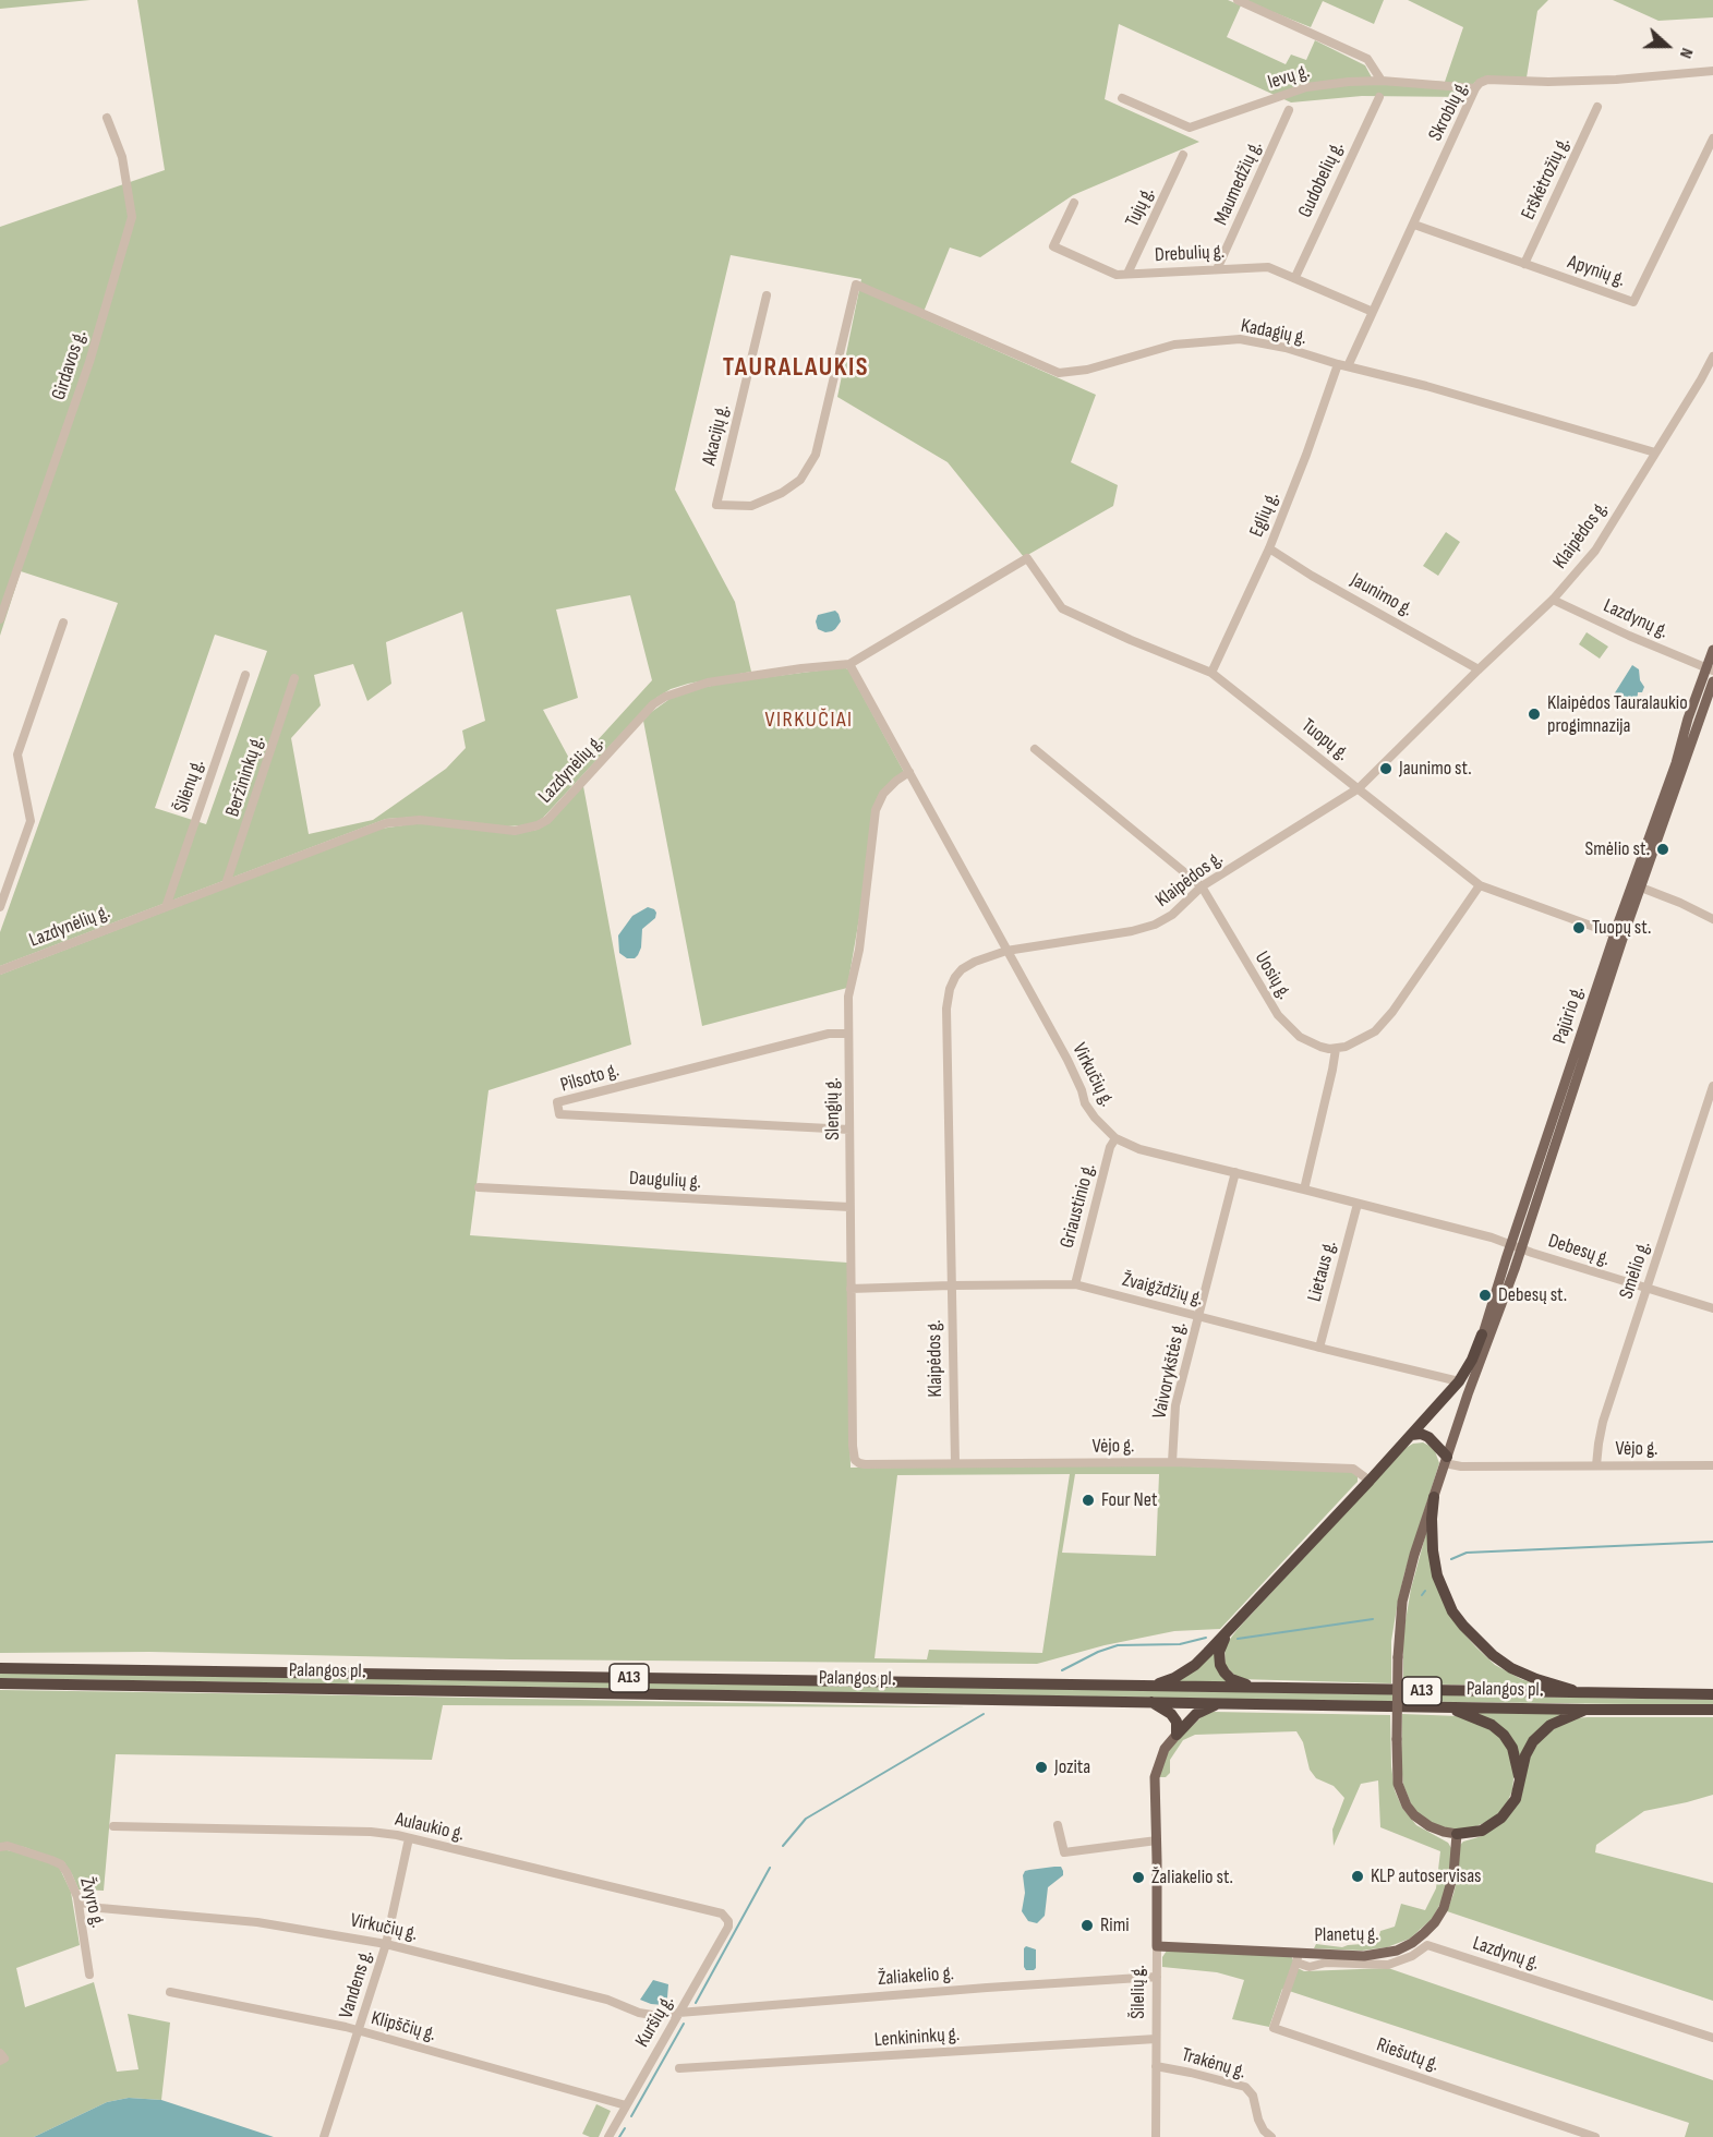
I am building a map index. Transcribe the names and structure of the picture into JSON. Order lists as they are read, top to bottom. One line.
{"streets":{"highway":["Palangos pl.","A13"],"main road":["Pajūrio g.","Planetų g.","Šilelių g."],"street":["Ievų g.","Skroblų g.","Erškėtrožių g.","Gudobelių g.","Maumedžių g.","Tujų g.","Drebulių g.","Apynių g.","Kadagių g.","Girdavos g.","Akacijų g.","Eglių g.","Klaipėdos g.","Jaunimo g.","Lazdynų g.","Tuopų g.","Lazdynėlių g.","Beržininkų g.","Šilėnų g.","Uosių g.","Virkučių g.","Pilsoto g.","Slengių g.","Daugulių g.","Griaustinio g.","Debesų g.","Smėlio g.","Lietaus g.","Žvaigždžių g.","Vaivorykštės g.","Vėjo g.","Aulaukio g.","Žvyro g.","Žaliakelio g.","Vandens g.","Kuršių g.","Klipščių g.","Lenkininkų g.","Riešutų g.","Trakėnų g."]},"crossings":[["Ievų g.","Skroblų g."],["Skroblų g.","Drebulių g."],["Skroblų g.","Apynių g."],["Skroblų g.","Kadagių g."],["Skroblų g.","Eglių g."],["Erškėtrožių g.","Apynių g."],["Gudobelių g.","Drebulių g."],["Maumedžių g.","Drebulių g."],["Tujų g.","Drebulių g."],["Kadagių g.","Akacijų g."],["Kadagių g.","Eglių g."],["Kadagių g.","Klaipėdos g."],["Eglių g.","Jaunimo g."],["Eglių g.","Tuopų g."],["Klaipėdos g.","Jaunimo g."],["Klaipėdos g.","Lazdynų g."],["Klaipėdos g.","Tuopų g."],["Klaipėdos g.","Uosių g."],["Klaipėdos g.","Virkučių g."],["Klaipėdos g.","Žvaigždžių g."],["Klaipėdos g.","Vėjo g."],["Lazdynų g.","Pajūrio g."],["Lazdynų g.","Planetų g."],["Lazdynų g.","Riešutų g."],["Tuopų g.","Lazdynėlių g."],["Tuopų g.","Pajūrio g."],["Lazdynėlių g.","Beržininkų g."],["Lazdynėlių g.","Šilėnų g."],["Lazdynėlių g.","Virkučių g."],["Pajūrio g.","Virkučių g."],["Pajūrio g.","Debesų g."],["Pajūrio g.","Vėjo g."],["Pajūrio g.","Planetų g."],["Virkučių g.","Slengių g."],["Virkučių g.","Griaustinio g."],["Virkučių g.","Debesų g."],["Virkučių g.","Lietaus g."],["Virkučių g.","Vaivorykštės g."],["Virkučių g.","Žvyro g."],["Virkučių g.","Žaliakelio g."],["Virkučių g.","Vandens g."],["Virkučių g.","Kuršių g."],["Pilsoto g.","Slengių g."],["Slengių g.","Daugulių g."],["Slengių g.","Žvaigždžių g."],["Slengių g.","Vėjo g."],["Griaustinio g.","Žvaigždžių g."],["Debesų g.","Smėlio g."],["Smėlio g.","Vėjo g."],["Lietaus g.","Žvaigždžių g."],["Žvaigždžių g.","Vaivorykštės g."],["Vaivorykštės g.","Vėjo g."],["Aulaukio g.","Vandens g."],["Aulaukio g.","Kuršių g."],["Planetų g.","Šilelių g."],["Planetų g.","Riešutų g."],["Žaliakelio g.","Šilelių g."],["Žaliakelio g.","Kuršių g."],["Vandens g.","Klipščių g."],["Šilelių g.","Lenkininkų g."],["Šilelių g.","Trakėnų g."],["Kuršių g.","Klipščių g."]],"districts":["TAURALAUKIS","VIRKUČIAI"],"places":["Klaipėdos Tauralaukio progimnazija","Jaunimo st.","Smėlio st.","Tuopų st.","Debesų st.","Four Net","Jozita","KLP autoservisas","Žaliakelio st.","Rimi"],"north":"right"}
